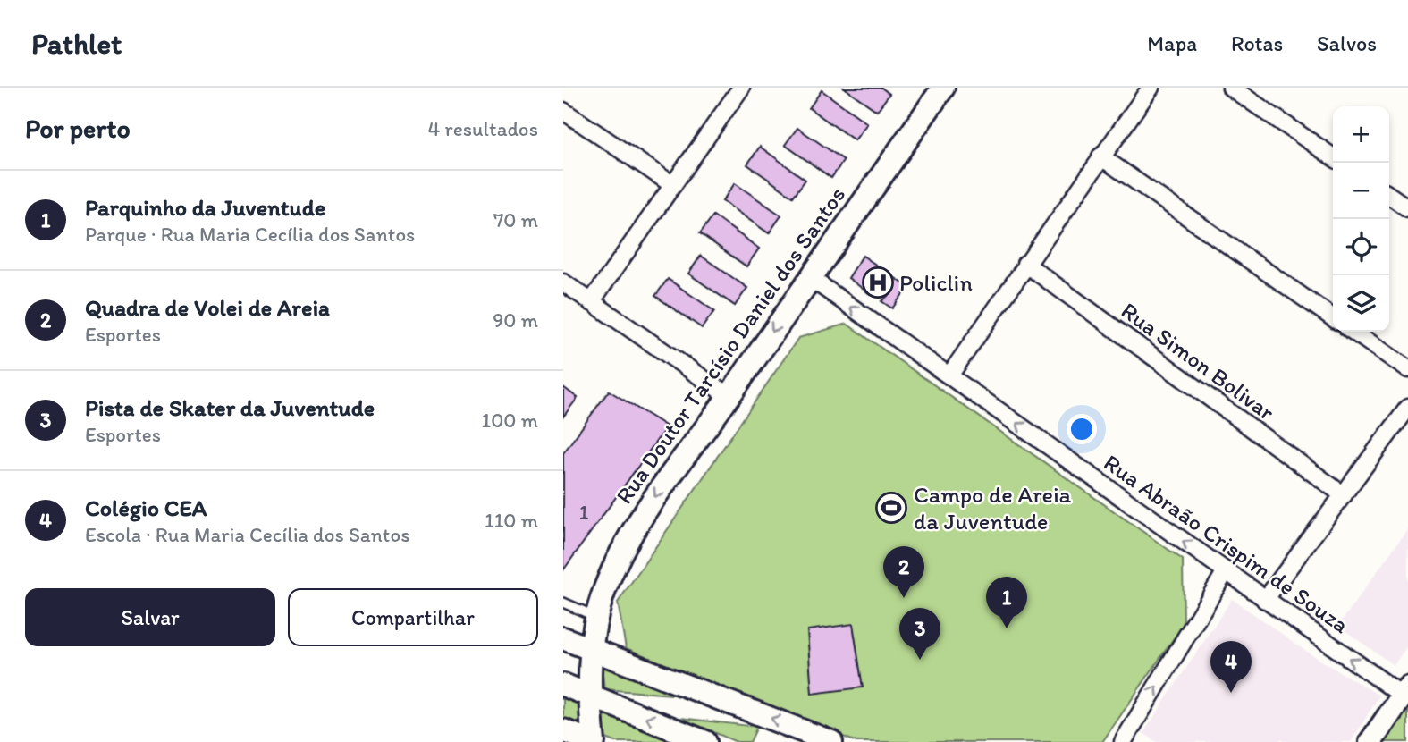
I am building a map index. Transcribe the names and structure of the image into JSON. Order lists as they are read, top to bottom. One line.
{"streets":{"street":["Rua Doutor Tarcísio Daniel dos Santos","Rua Simon Bolivar","Rua Abraão Crispim de Souza"]},"crossings":[["Rua Doutor Tarcísio Daniel dos Santos","Rua Abraão Crispim de Souza"]],"one_way":["Rua Abraão Crispim de Souza"],"places":{"hospital":["Policlin"],"sports":["Campo de Areia da Juventude"]},"house_numbers":["1"],"page":{"header":"Pathlet","nav":["Mapa","Rotas","Salvos"],"heading":["Por perto","4 resultados"],"map_buttons":["+","−"],"list":[{"mark":"1","name":"Parquinho da Juventude","note":"Parque · Rua Maria Cecília dos Santos","value":"70 m"},{"mark":"2","name":"Quadra de Volei de Areia","note":"Esportes","value":"90 m"},{"mark":"3","name":"Pista de Skater da Juventude","note":"Esportes","value":"100 m"},{"mark":"4","name":"Colégio CEA","note":"Escola · Rua Maria Cecília dos Santos","value":"110 m"}],"pins":["2","1","3","4"],"buttons":["Salvar","Compartilhar"]}}
